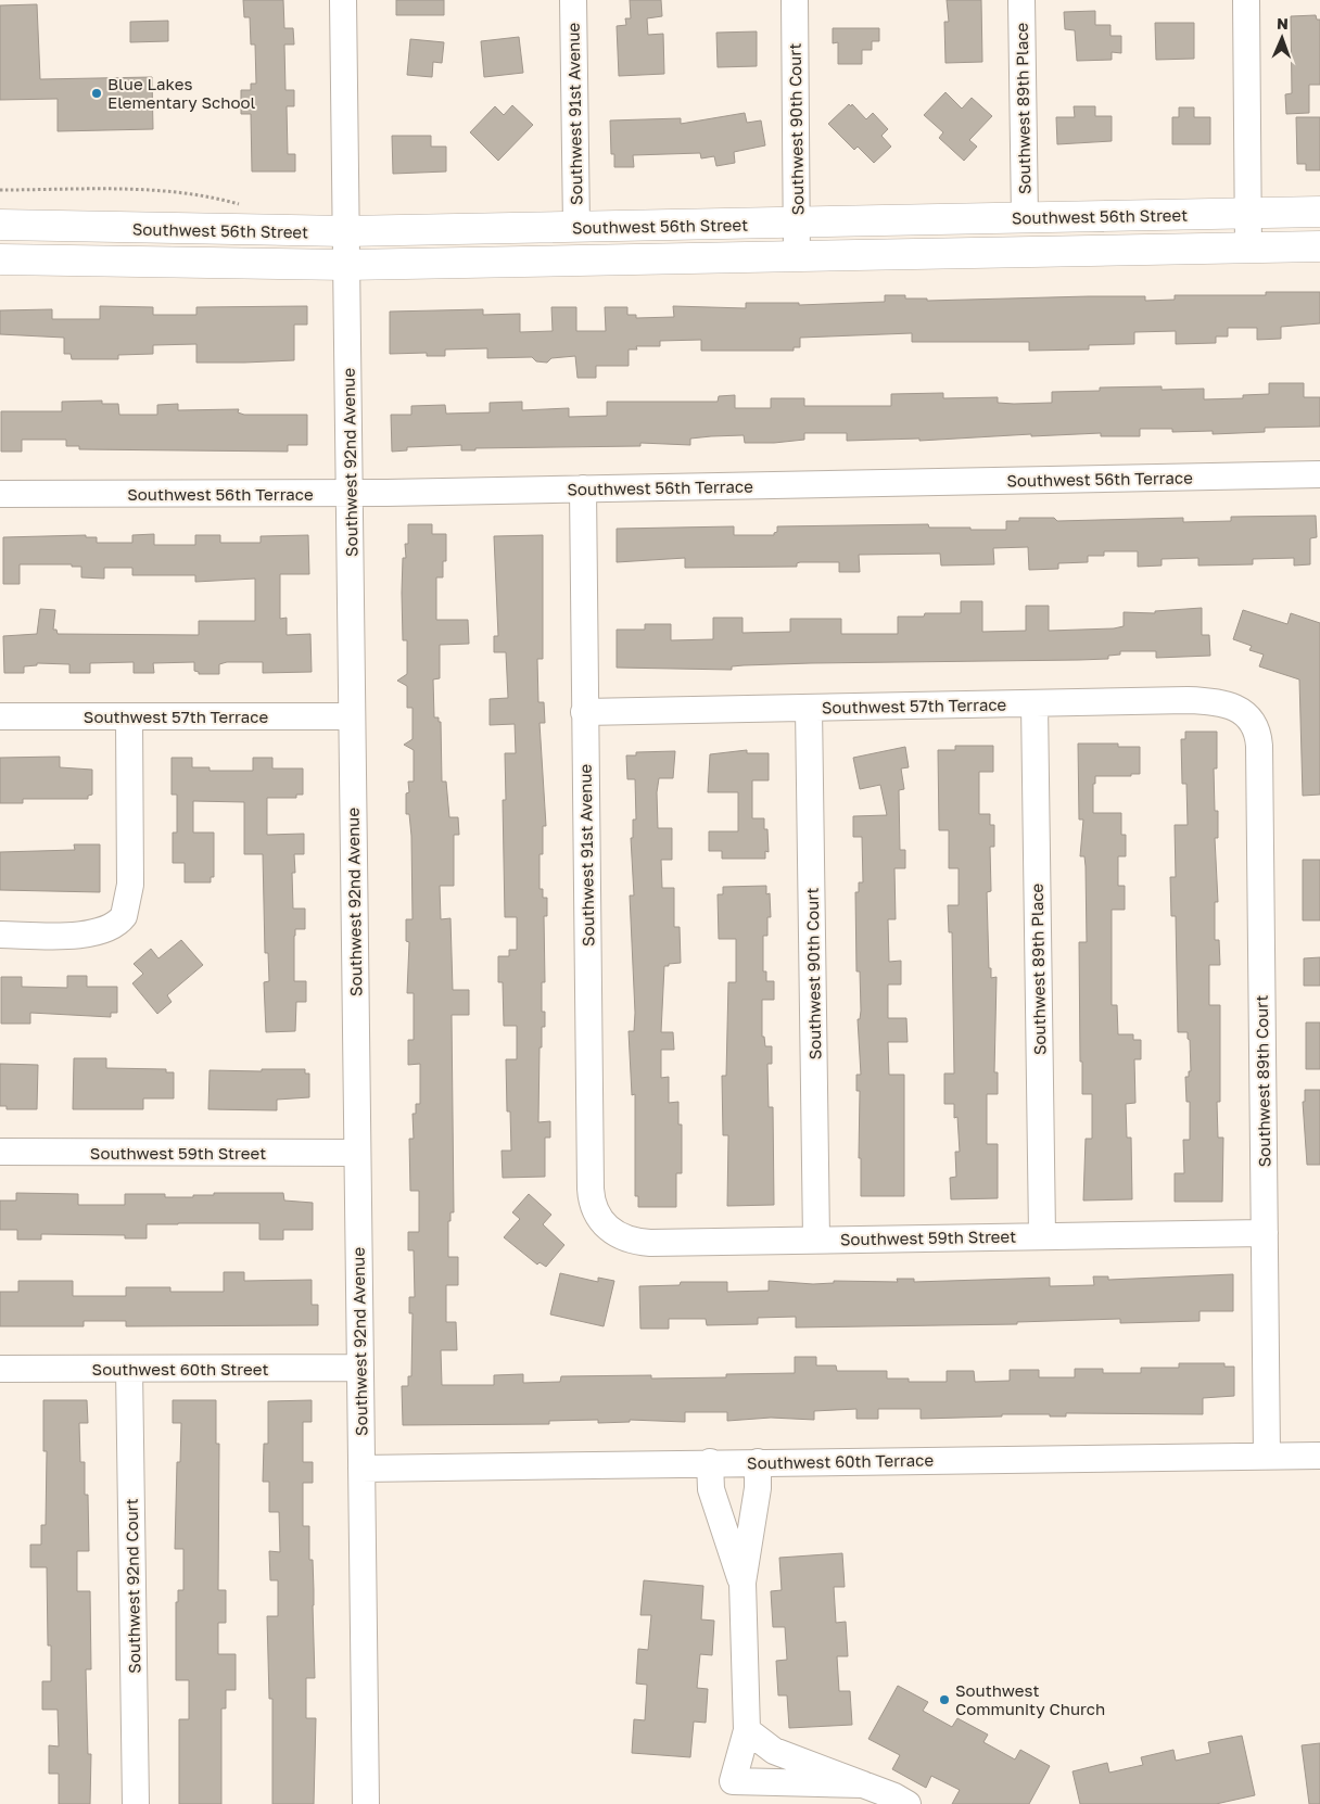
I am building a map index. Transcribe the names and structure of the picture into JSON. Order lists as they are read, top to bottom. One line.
{"streets":{"main road":["Southwest 56th Street"],"street":["Southwest 89th Place","Southwest 91st Avenue","Southwest 90th Court","Southwest 92nd Avenue","Southwest 56th Terrace","Southwest 57th Terrace","Southwest 89th Court","Southwest 59th Street","Southwest 60th Street","Southwest 60th Terrace","Southwest 92nd Court"]},"crossings":[["Southwest 89th Place","Southwest 56th Street"],["Southwest 89th Place","Southwest 57th Terrace"],["Southwest 89th Place","Southwest 59th Street"],["Southwest 91st Avenue","Southwest 56th Street"],["Southwest 91st Avenue","Southwest 56th Terrace"],["Southwest 91st Avenue","Southwest 57th Terrace"],["Southwest 91st Avenue","Southwest 59th Street"],["Southwest 90th Court","Southwest 56th Street"],["Southwest 90th Court","Southwest 57th Terrace"],["Southwest 90th Court","Southwest 59th Street"],["Southwest 56th Street","Southwest 92nd Avenue"],["Southwest 92nd Avenue","Southwest 56th Terrace"],["Southwest 92nd Avenue","Southwest 57th Terrace"],["Southwest 92nd Avenue","Southwest 59th Street"],["Southwest 92nd Avenue","Southwest 60th Street"],["Southwest 92nd Avenue","Southwest 60th Terrace"],["Southwest 57th Terrace","Southwest 89th Court"],["Southwest 89th Court","Southwest 59th Street"],["Southwest 89th Court","Southwest 60th Terrace"],["Southwest 60th Street","Southwest 92nd Court"]],"places":["Blue Lakes Elementary School","Southwest Community Church"],"north":"top"}
